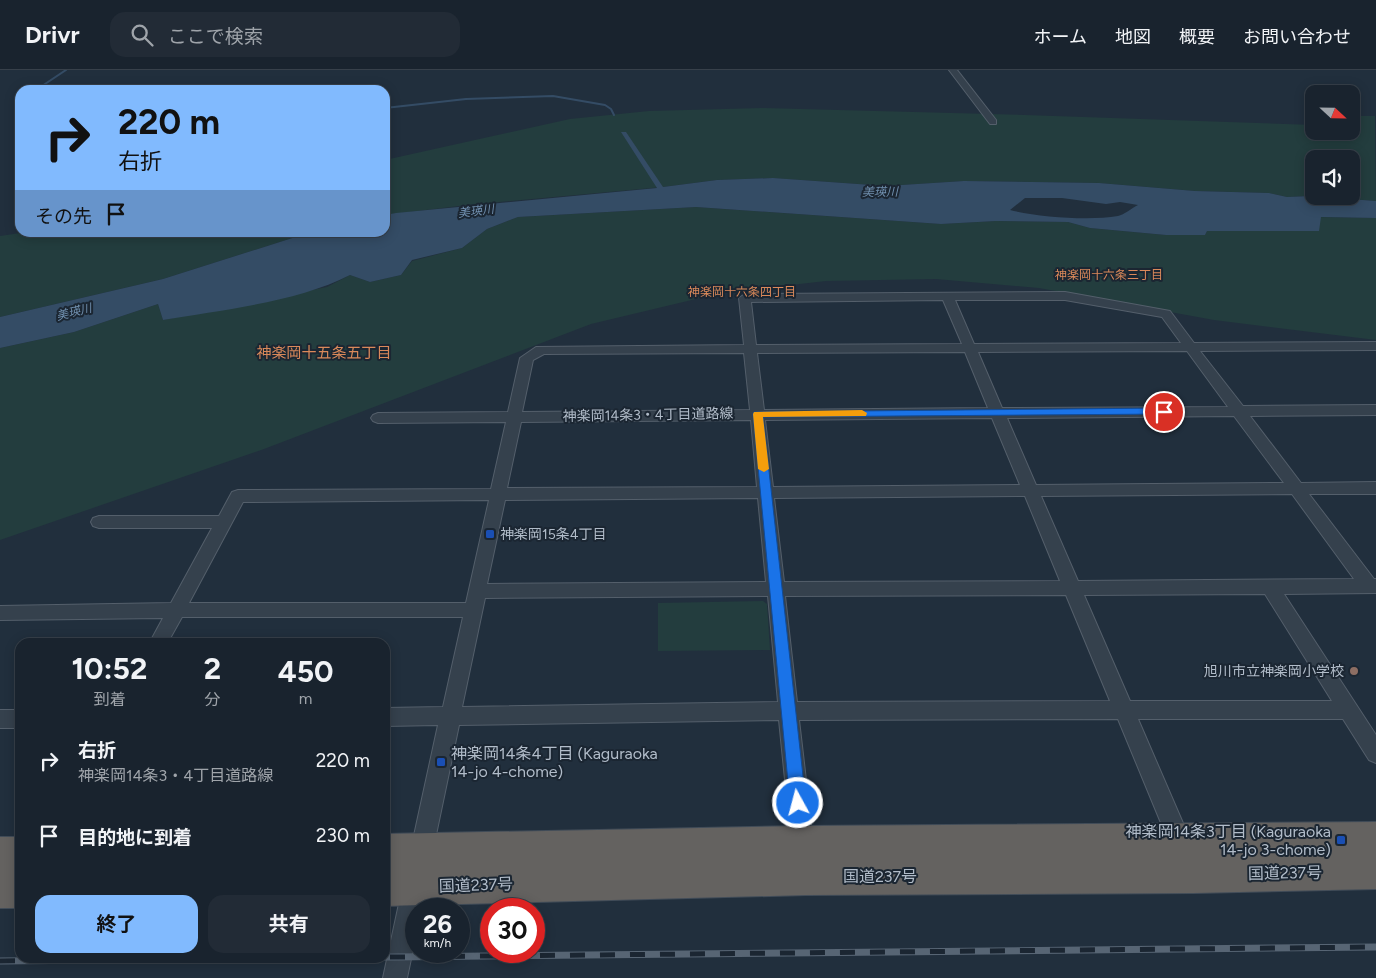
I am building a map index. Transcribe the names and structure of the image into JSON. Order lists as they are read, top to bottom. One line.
{"streets":{"highway":["国道237号"],"street":["神楽岡14条3・4丁目道路線"]},"districts":["神楽岡十六条三丁目","神楽岡十六条四丁目","神楽岡十五条五丁目"],"water":["美瑛川"],"places":{"transit":["神楽岡15条4丁目","神楽岡14条4丁目 (Kaguraoka 14-jo 4-chome)","神楽岡14条3丁目 (Kaguraoka 14-jo 3-chome)"],"other":["旭川市立神楽岡小学校"]},"north":"right","page":{"header":"Drivr","search":"ここで検索","nav":["ホーム","地図","概要","お問い合わせ"],"turn":["220 m","右折"],"then":"その先","eta":["10:52","到着","2","分","450","m"],"list":[{"name":"右折","note":"神楽岡14条3・4丁目道路線","value":"220 m"},{"name":"目的地に到着","value":"230 m"}],"buttons":["終了","共有"],"speed":"26 km/h","limit":"30"}}
